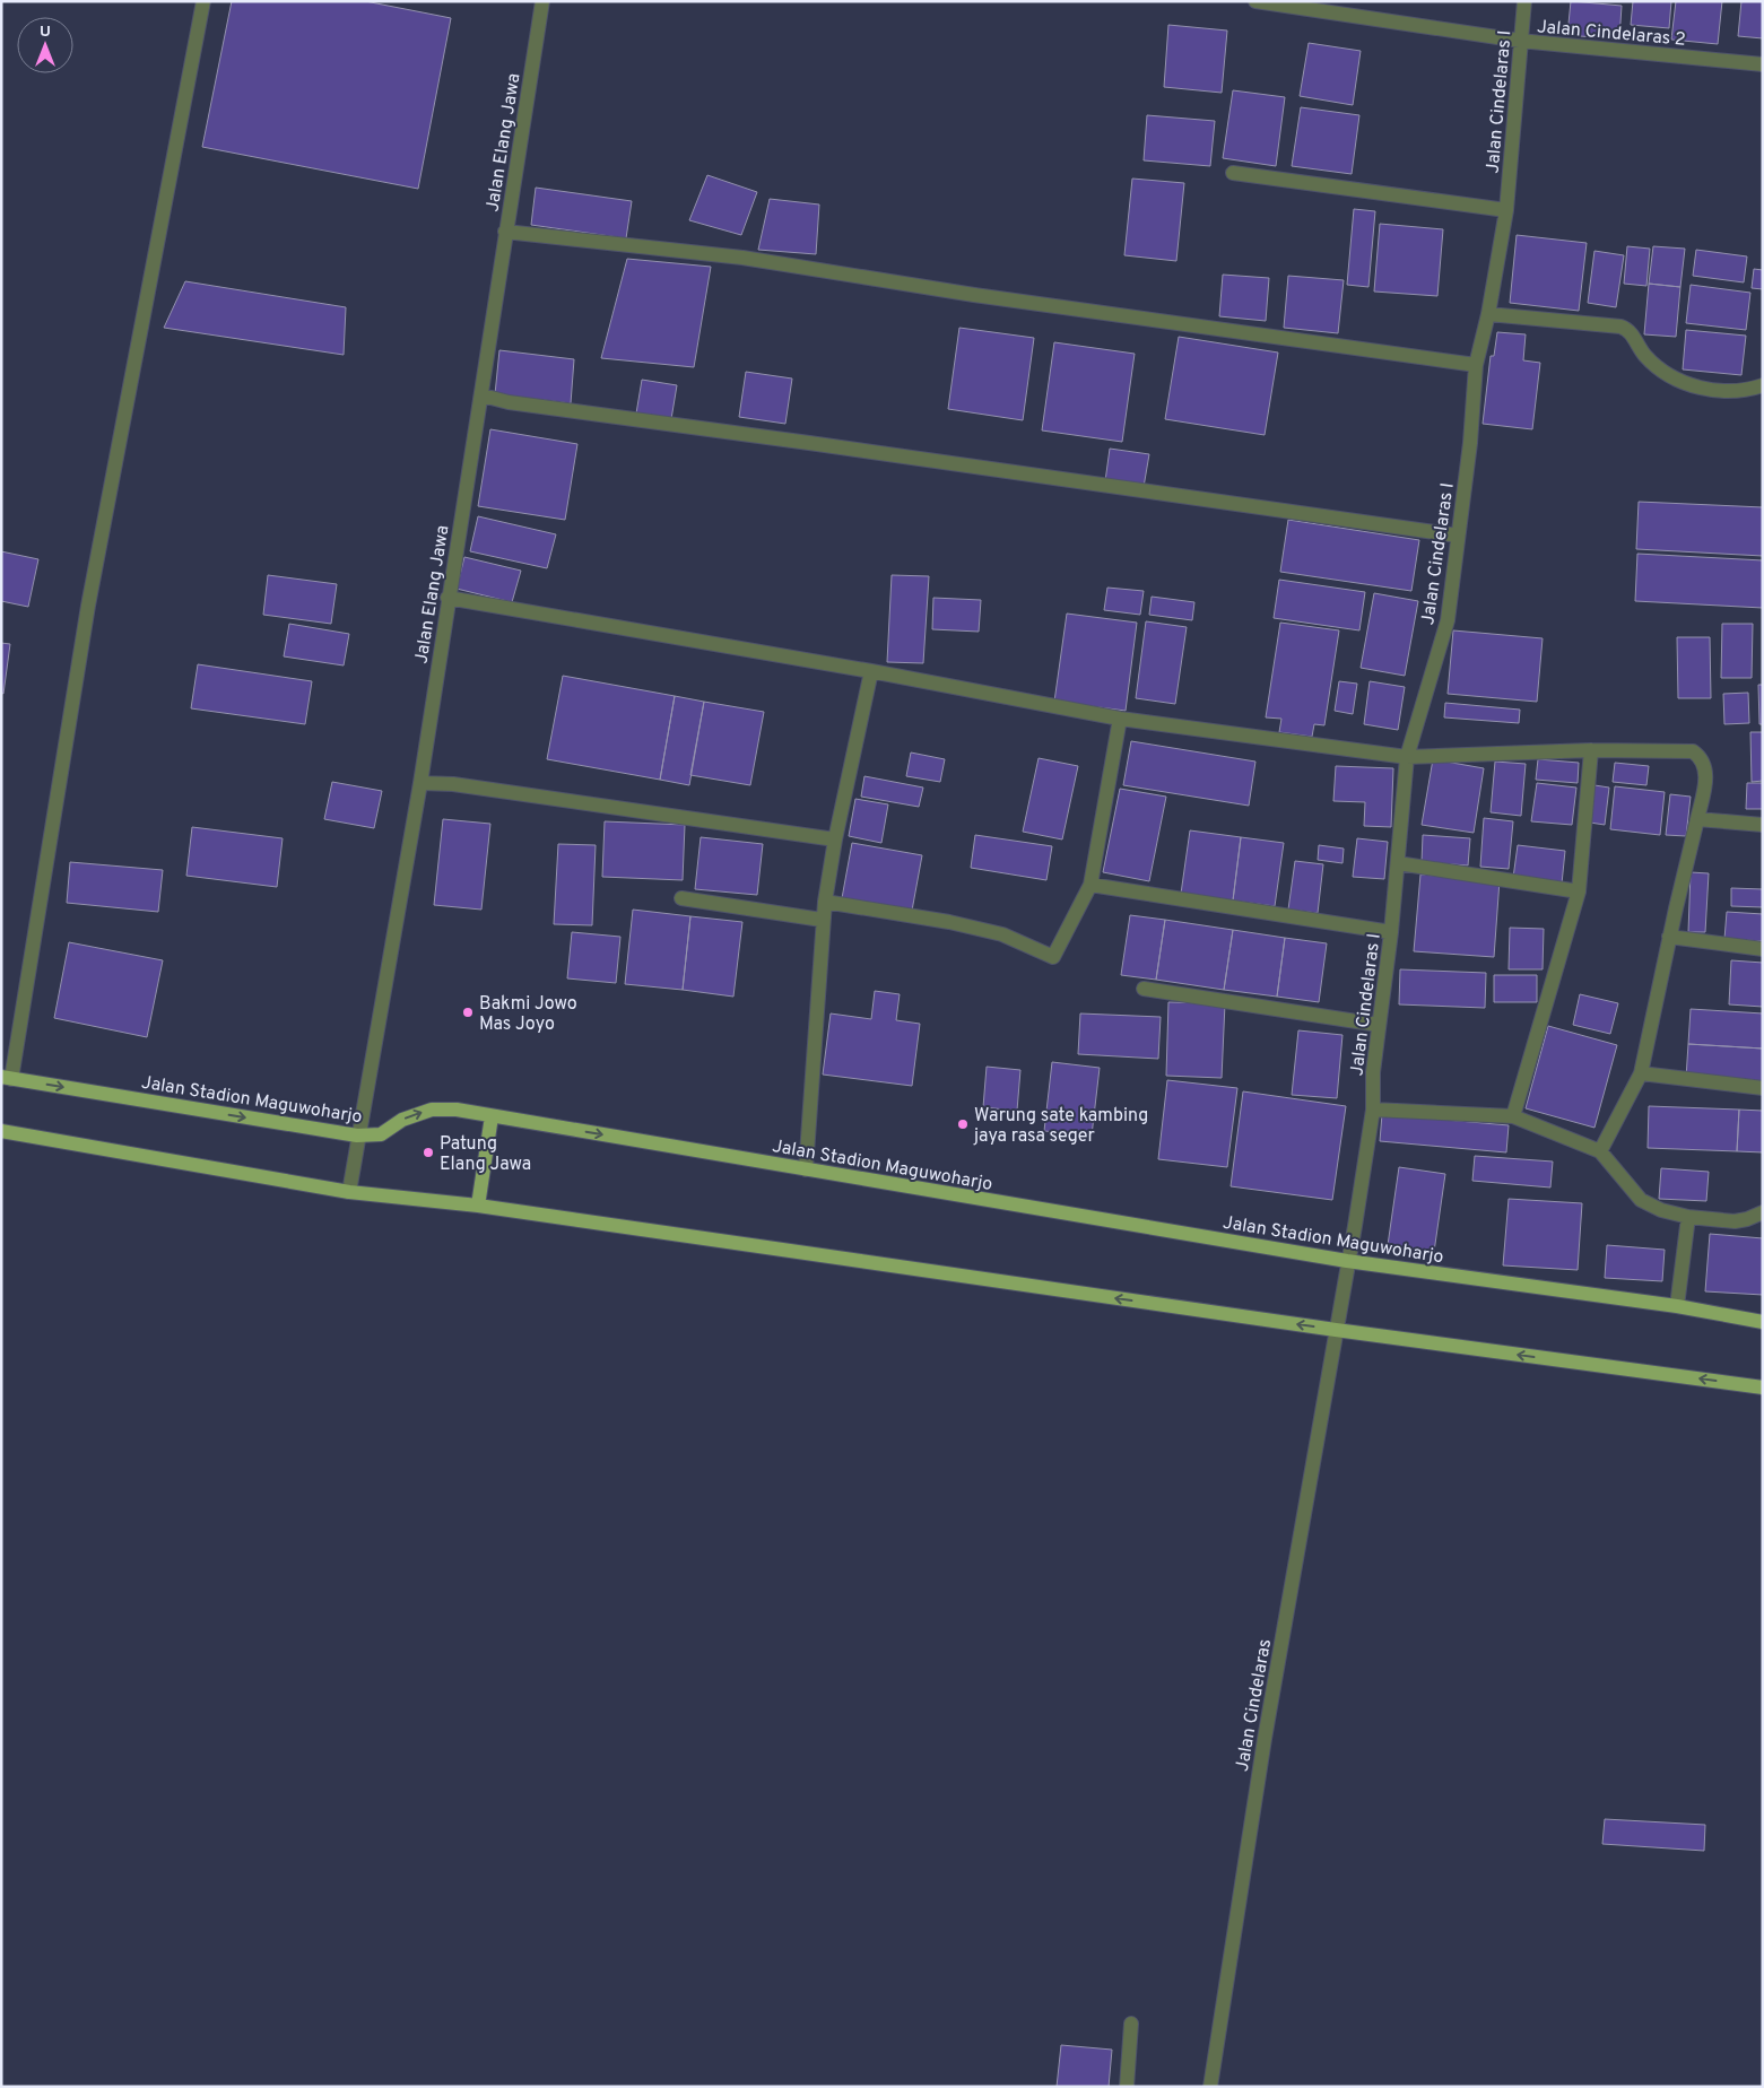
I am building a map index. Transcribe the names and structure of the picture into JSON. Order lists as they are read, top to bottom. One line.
{"streets":{"main road":["Jalan Stadion Maguwoharjo"],"street":["Jalan Cindelaras 2","Jalan Cindelaras I","Jalan Elang Jawa","Jalan Cindelaras"]},"crossings":[["Jalan Cindelaras 2","Jalan Cindelaras I"],["Jalan Cindelaras I","Jalan Stadion Maguwoharjo"],["Jalan Cindelaras I","Jalan Cindelaras"],["Jalan Elang Jawa","Jalan Stadion Maguwoharjo"],["Jalan Stadion Maguwoharjo","Jalan Cindelaras"]],"places":["Bakmi Jowo Mas Joyo","Warung sate kambing jaya rasa seger","Patung Elang Jawa"],"north":"top"}
